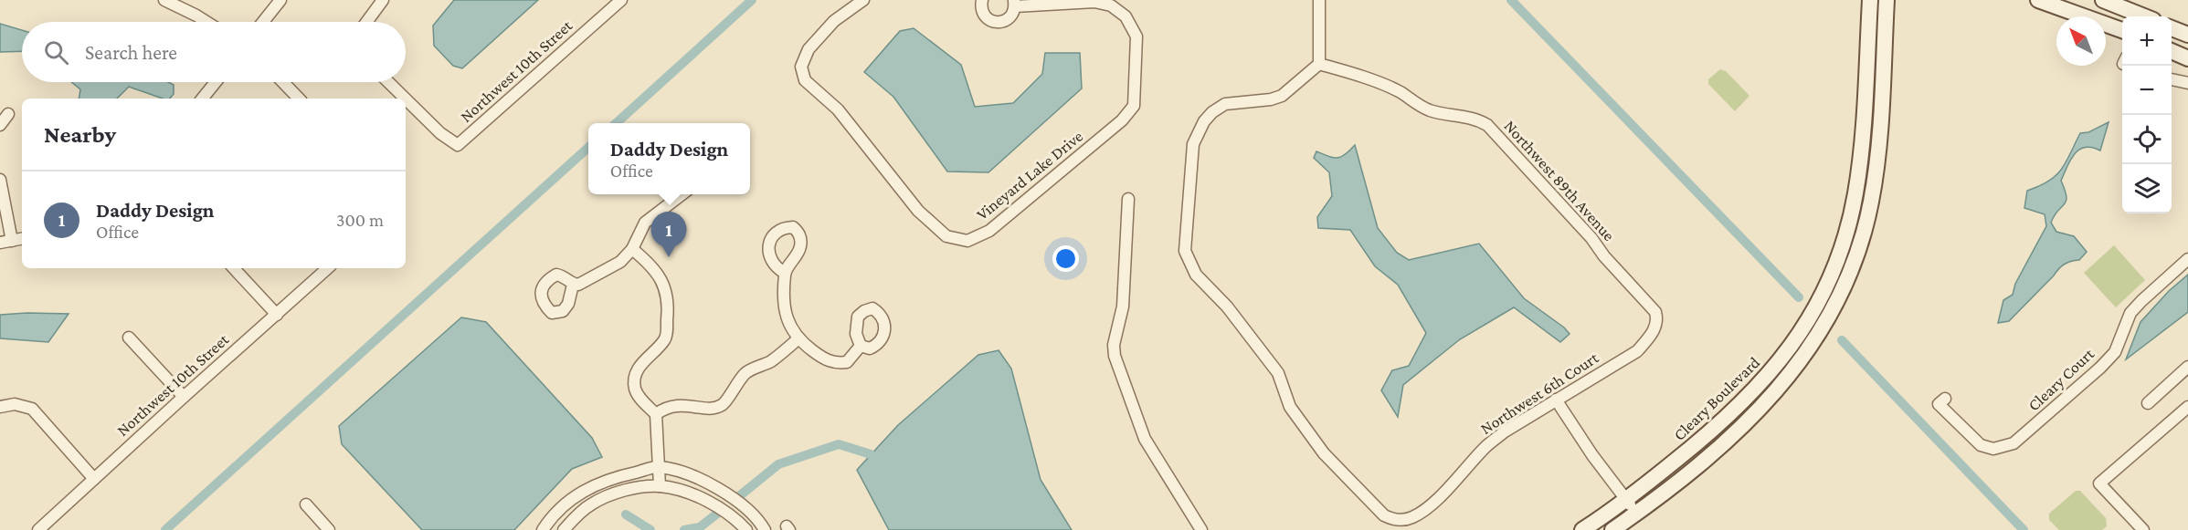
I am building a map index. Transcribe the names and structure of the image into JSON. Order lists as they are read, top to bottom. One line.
{"streets":{"street":["Northwest 10th Street","Vineyard Lake Drive","Northwest 89th Avenue","Cleary Court","Northwest 6th Court","Cleary Boulevard"]},"crossings":[["Northwest 89th Avenue","Northwest 6th Court"]],"north":"top left","page":{"map_buttons":["+","−"],"search":"Search here","heading":"Nearby","popup":["Daddy Design","Office"],"list":[{"mark":"1","name":"Daddy Design","note":"Office","value":"300 m"}],"pins":"1"}}
